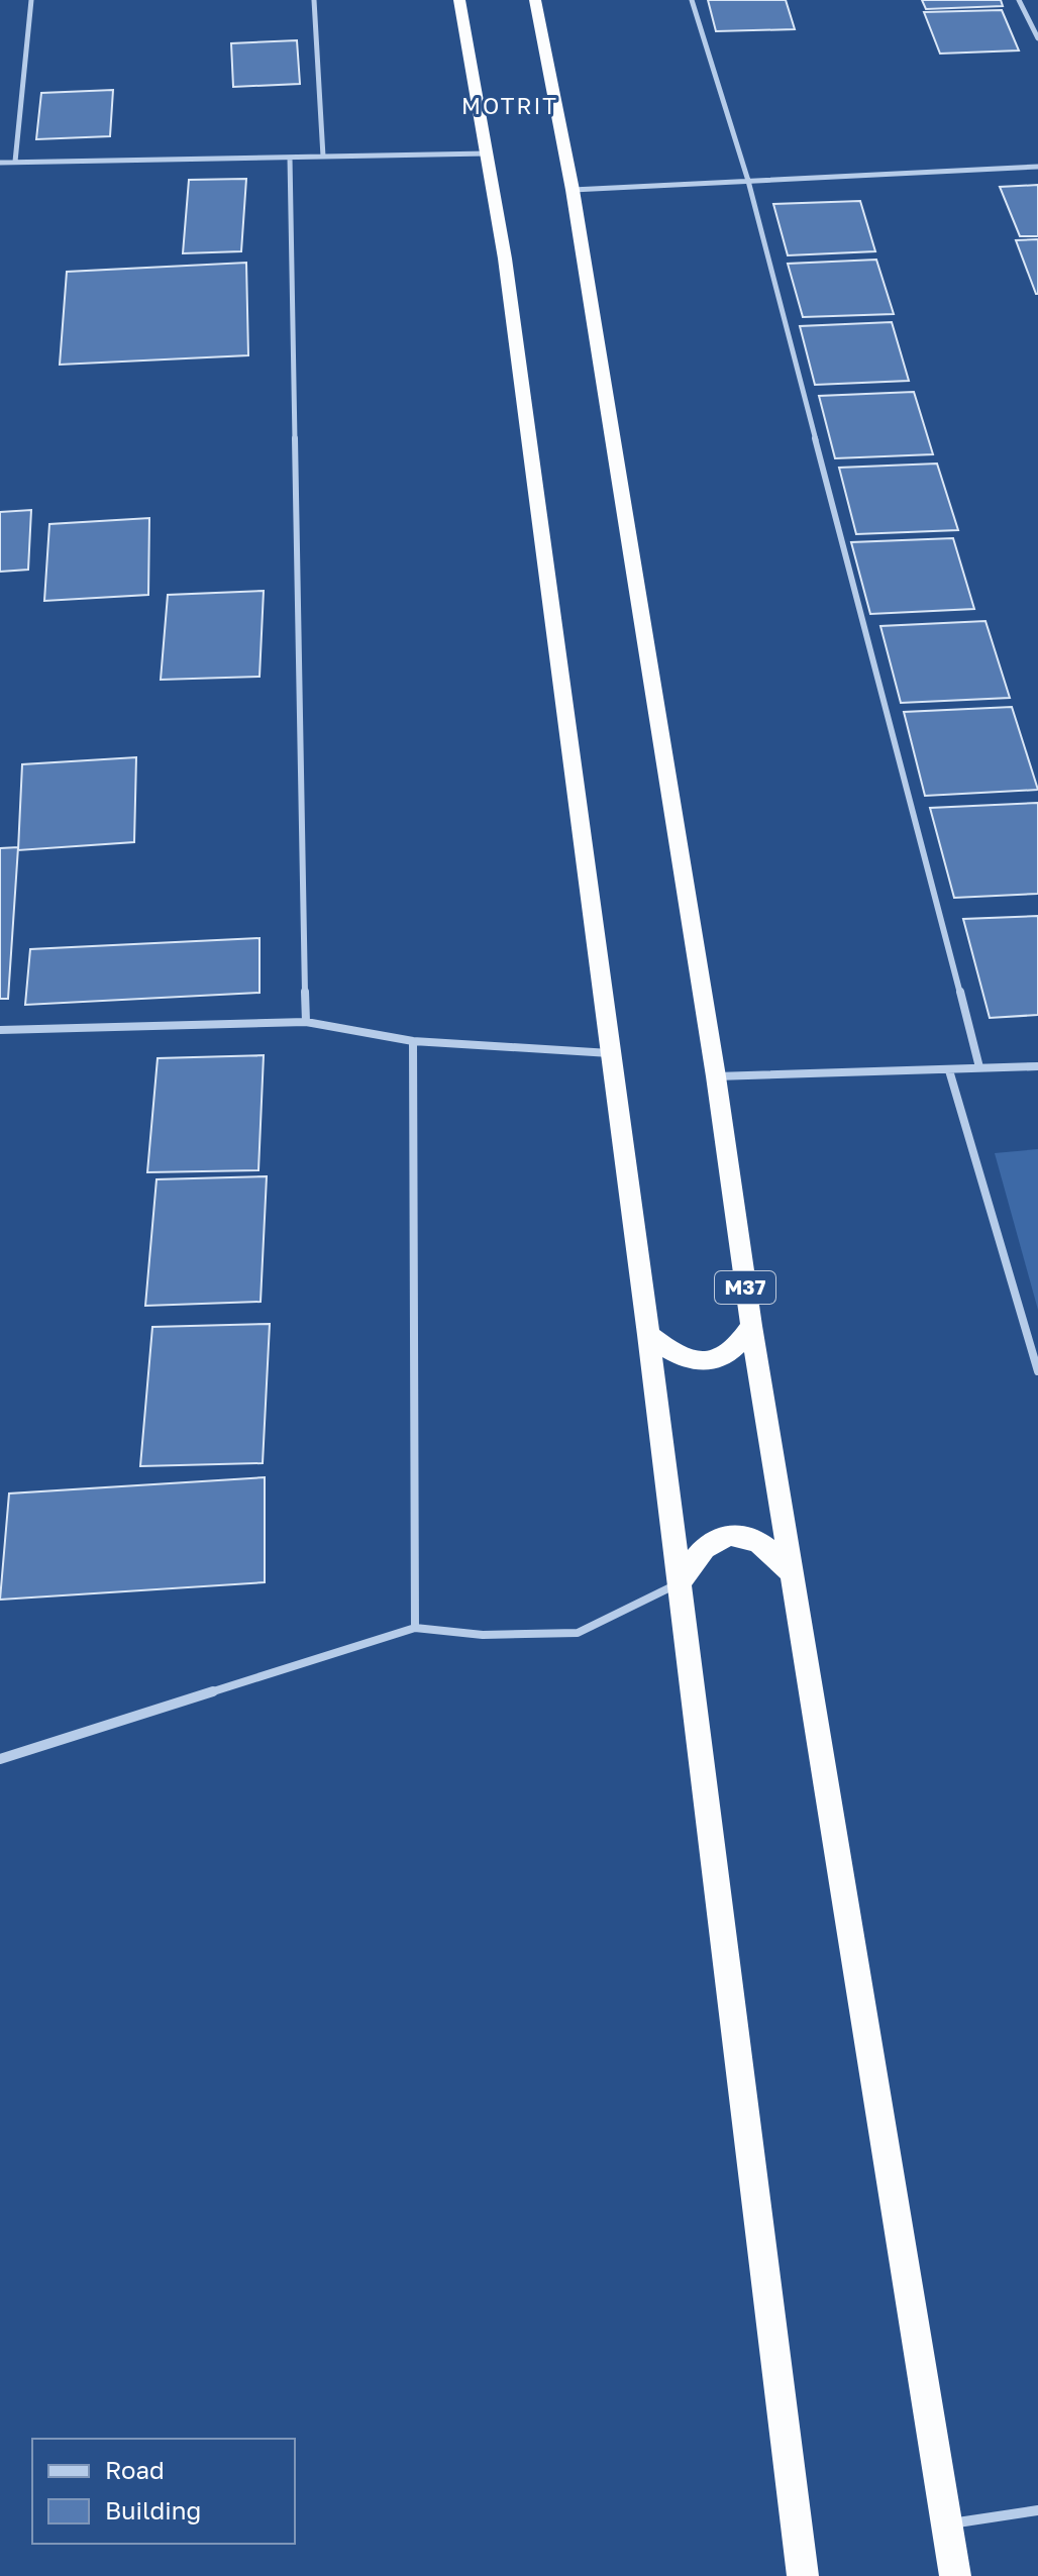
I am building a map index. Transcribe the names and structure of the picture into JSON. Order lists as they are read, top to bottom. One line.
{"streets":{"highway":["M37"]},"districts":["MOTRIT"],"legend":["Road","Building"]}
